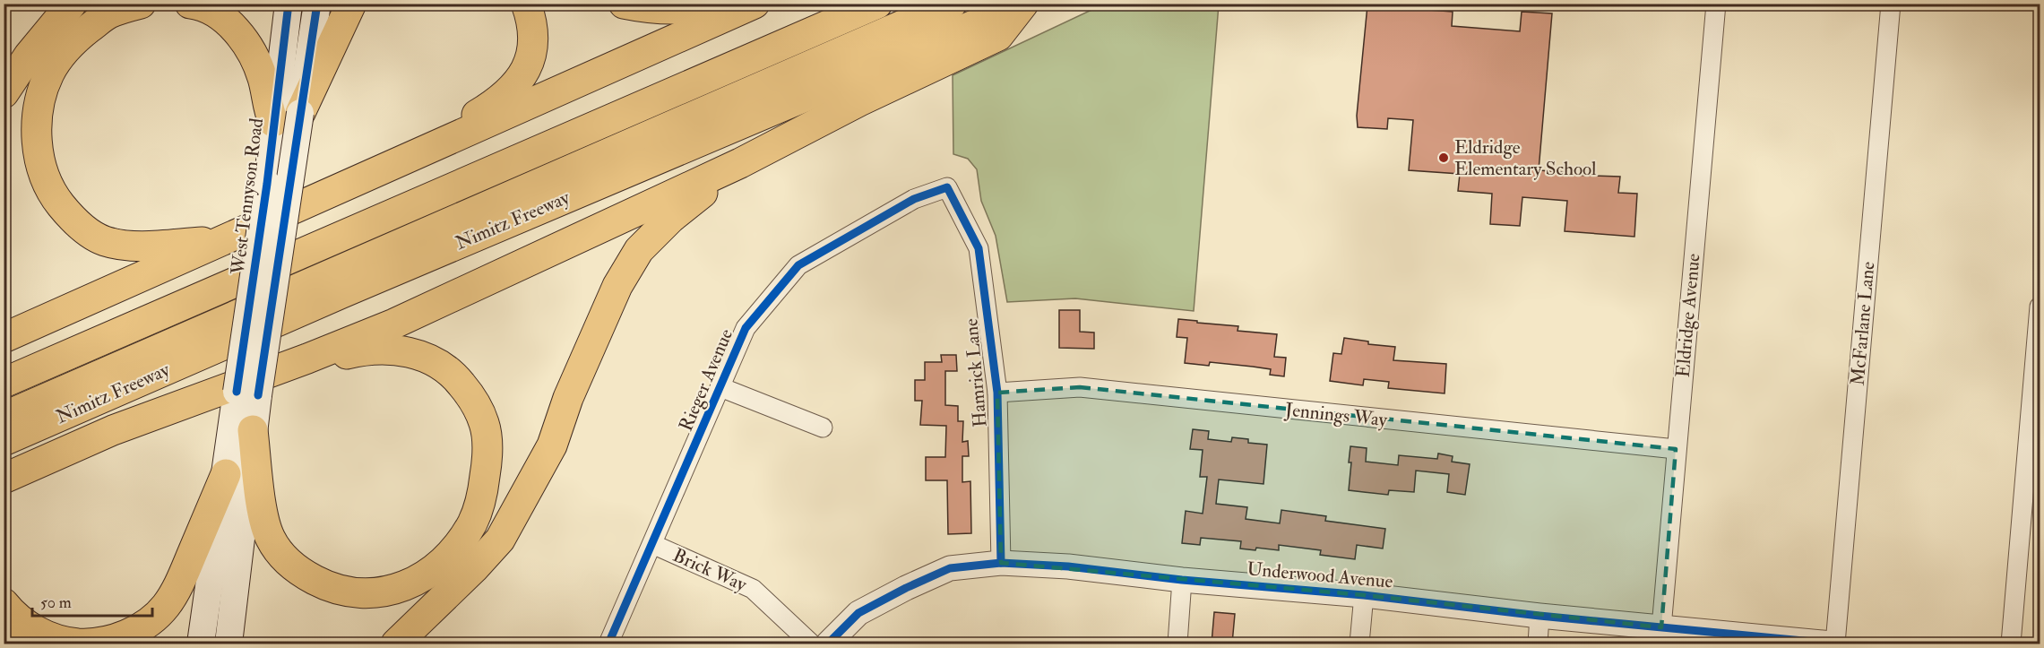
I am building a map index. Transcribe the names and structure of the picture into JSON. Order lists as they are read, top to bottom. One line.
{"streets":{"highway":["Nimitz Freeway"],"main road":["West Tennyson Road"],"street":["Eldridge Avenue","McFarlane Lane","Hamrick Lane","Rieger Avenue","Jennings Way","Brick Way","Underwood Avenue"]},"crossings":[["Eldridge Avenue","Jennings Way"],["Eldridge Avenue","Underwood Avenue"],["McFarlane Lane","Underwood Avenue"],["Hamrick Lane","Rieger Avenue"],["Hamrick Lane","Jennings Way"],["Hamrick Lane","Underwood Avenue"],["Rieger Avenue","Brick Way"]],"places":["Eldridge Elementary School"],"scale_bar":"50 m"}
